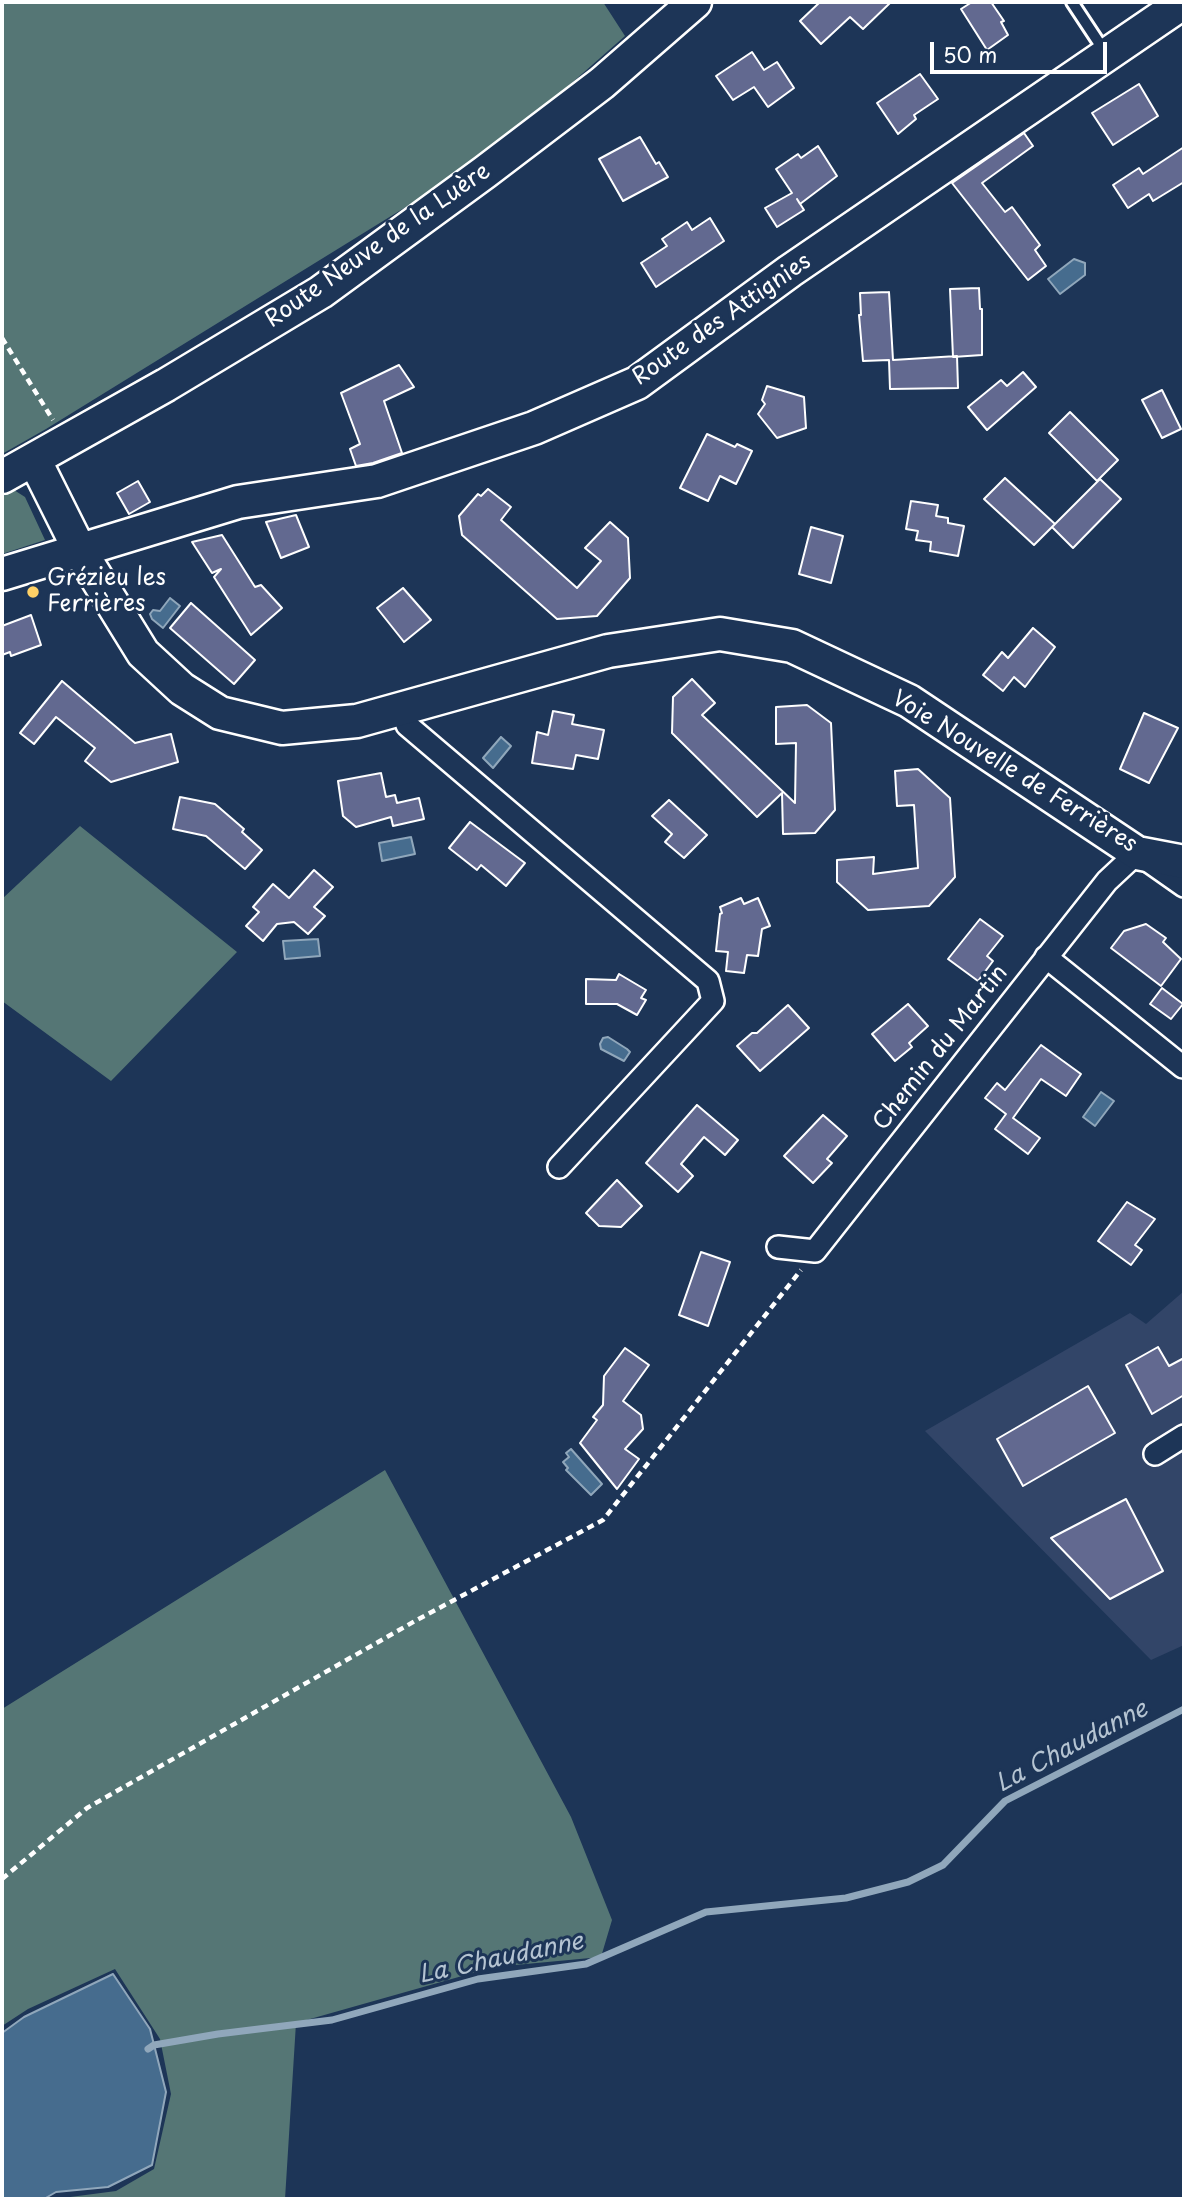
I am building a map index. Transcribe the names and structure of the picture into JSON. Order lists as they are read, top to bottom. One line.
{"streets":{"street":["Route Neuve de la Luère","Route des Attignies","Voie Nouvelle de Ferrières","Chemin du Martin"]},"crossings":[["Route Neuve de la Luère","Voie Nouvelle de Ferrières"],["Route des Attignies","Voie Nouvelle de Ferrières"],["Voie Nouvelle de Ferrières","Chemin du Martin"]],"water":["La Chaudanne"],"places":["Grézieu les Ferrières"],"scale_bar":"50 m"}
